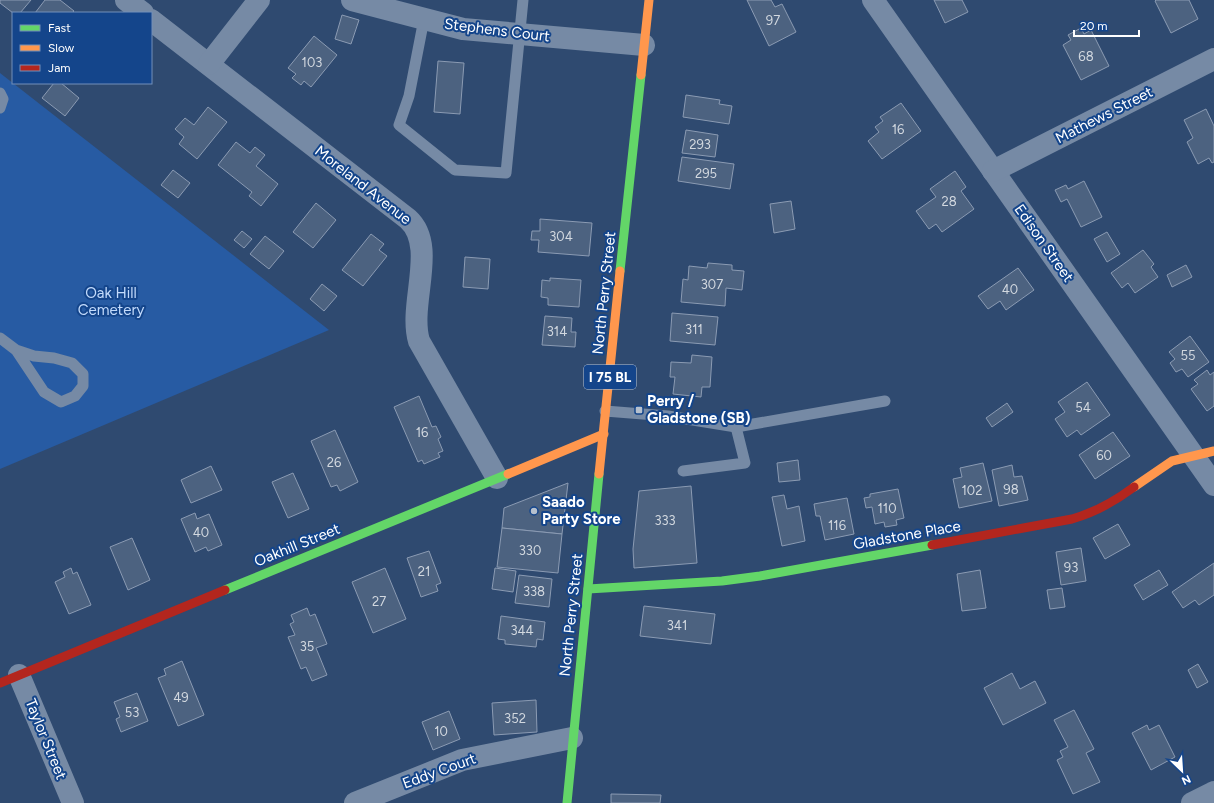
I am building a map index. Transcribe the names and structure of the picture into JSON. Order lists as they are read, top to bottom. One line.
{"streets":{"street":["Stephens Court","Mathews Street","Moreland Avenue","Edison Street","North Perry Street","I 75 BL","Gladstone Place","Oakhill Street","Taylor Street","Eddy Court"]},"crossings":[["Stephens Court","North Perry Street"],["Mathews Street","Edison Street"],["Moreland Avenue","Oakhill Street"],["Edison Street","Gladstone Place"],["North Perry Street","Gladstone Place"],["North Perry Street","Oakhill Street"],["North Perry Street","Eddy Court"],["Oakhill Street","Taylor Street"]],"parks":["Oak Hill Cemetery"],"places":{"transit":["Perry / Gladstone (SB)"],"other":["Saado Party Store"]},"house_numbers":["97","68","103","16","293","295","28","304","307","40","311","314","55","54","16","60","26","98","102","110","333","116","40","330","93","21","338","27","341","344","35","49","53","352","10"],"legend":["Fast","Slow","Jam"],"scale_bar":"20 m","north":"bottom right"}
